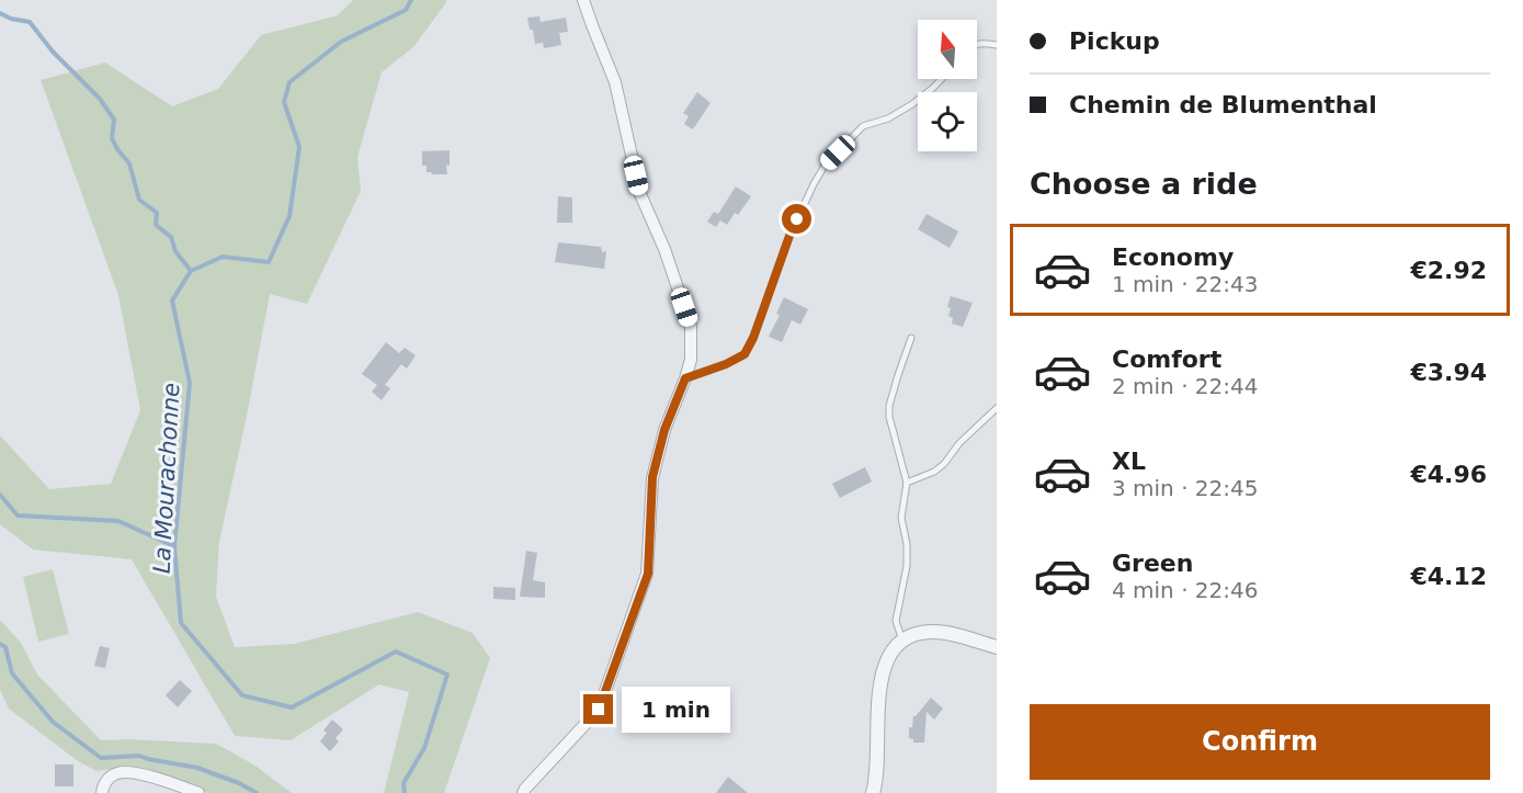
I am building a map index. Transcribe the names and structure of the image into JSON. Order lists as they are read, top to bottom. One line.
{"water":["La Mourachonne"],"north":"top","page":{"banner":["Pickup","Chemin de Blumenthal"],"heading":"Choose a ride","list":[{"name":"Economy","note":"1 min · 22:43","value":"€2.92"},{"name":"Comfort","note":"2 min · 22:44","value":"€3.94"},{"name":"XL","note":"3 min · 22:45","value":"€4.96"},{"name":"Green","note":"4 min · 22:46","value":"€4.12"}],"bubble":"1 min","buttons":"Confirm"}}
